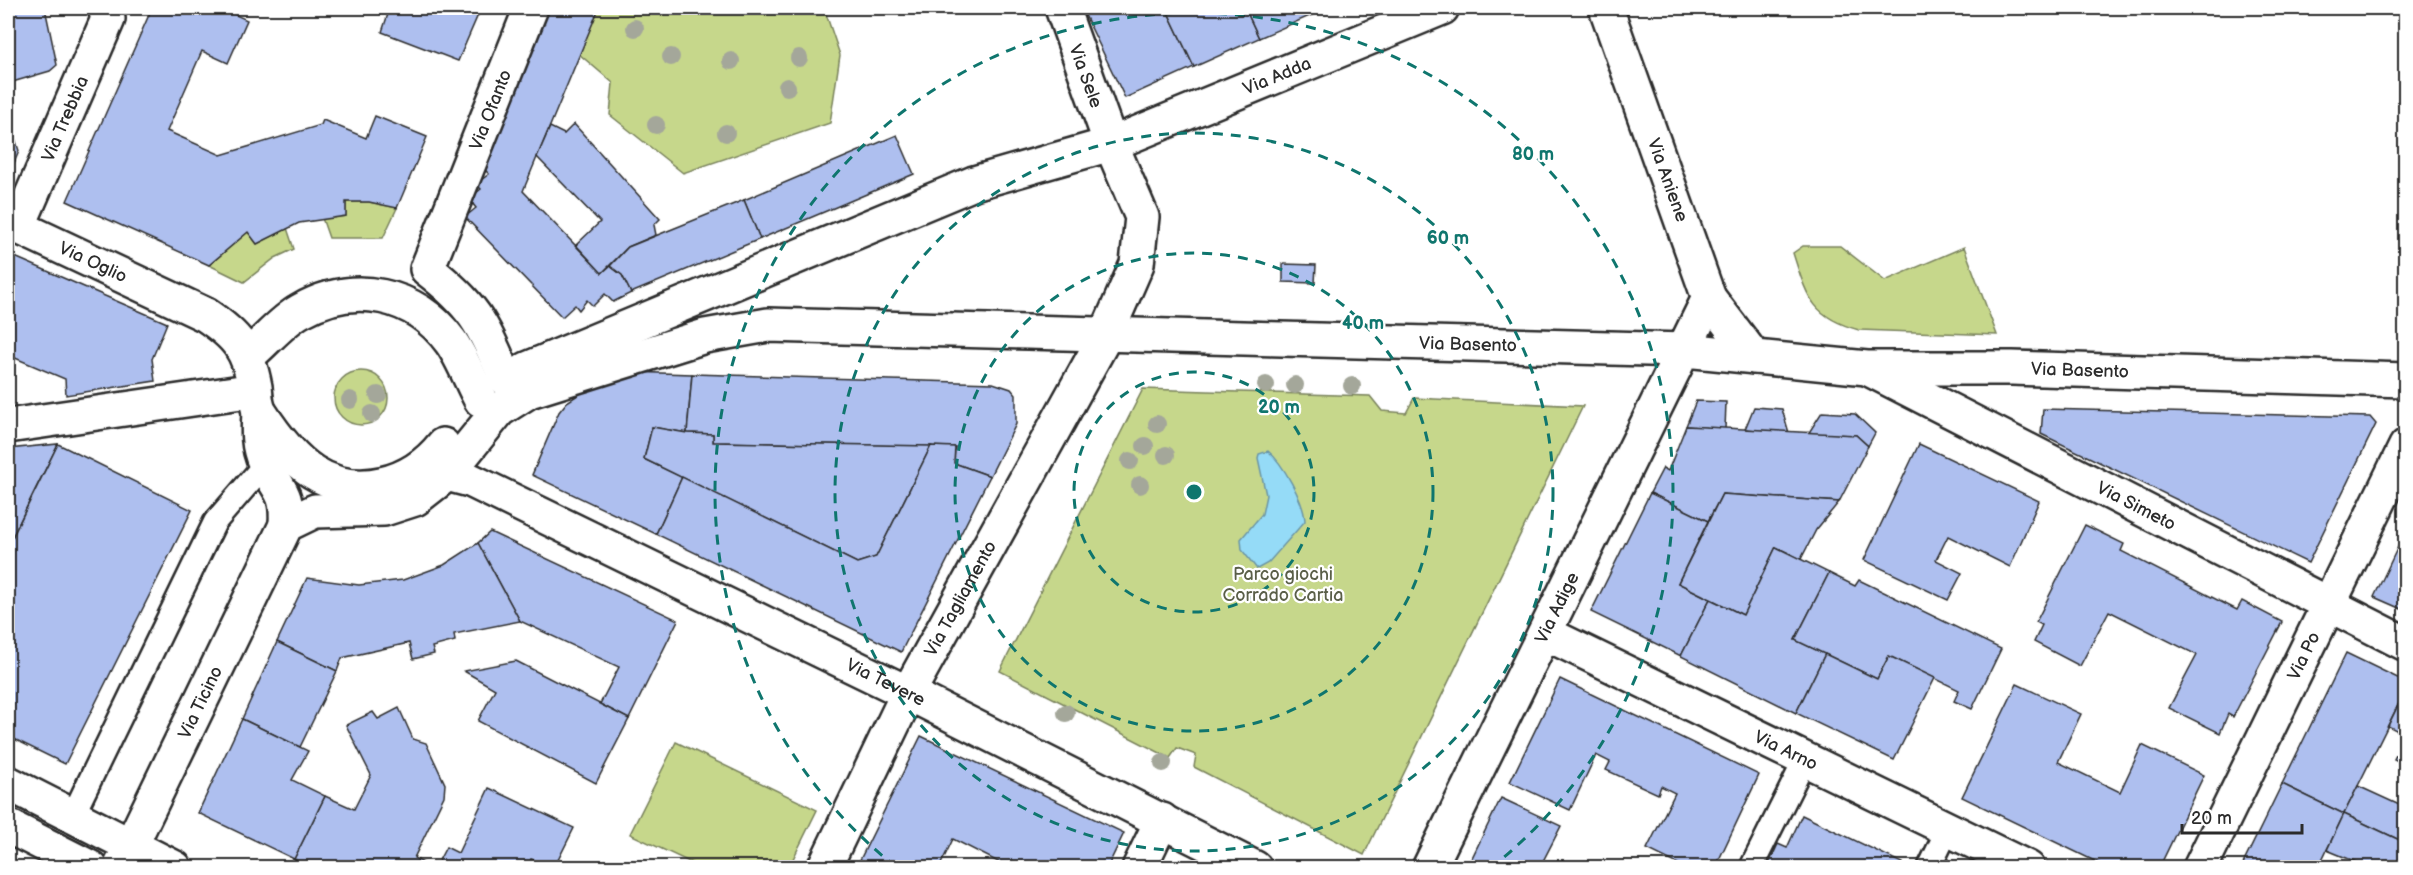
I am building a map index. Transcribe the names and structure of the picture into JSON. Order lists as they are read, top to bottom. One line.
{"streets":{"street":["Via Sele","Via Adda","Via Ofanto","Via Trebbia","Via Aniene","Via Oglio","Via Basento","Via Simeto","Via Tagliamento","Via Adige","Via Po","Via Tevere","Via Ticino","Via Arno"]},"crossings":[["Via Sele","Via Adda"],["Via Sele","Via Basento"],["Via Sele","Via Tagliamento"],["Via Adda","Via Ofanto"],["Via Adda","Via Oglio"],["Via Trebbia","Via Oglio"],["Via Aniene","Via Basento"],["Via Basento","Via Simeto"],["Via Basento","Via Tagliamento"],["Via Basento","Via Adige"],["Via Basento","Via Tevere"],["Via Basento","Via Ticino"],["Via Simeto","Via Po"],["Via Tagliamento","Via Tevere"],["Via Adige","Via Arno"]],"parks":["Parco giochi Corrado Cartia"],"scale_bar":"20 m","rings":["80 m","60 m","40 m","20 m"]}
